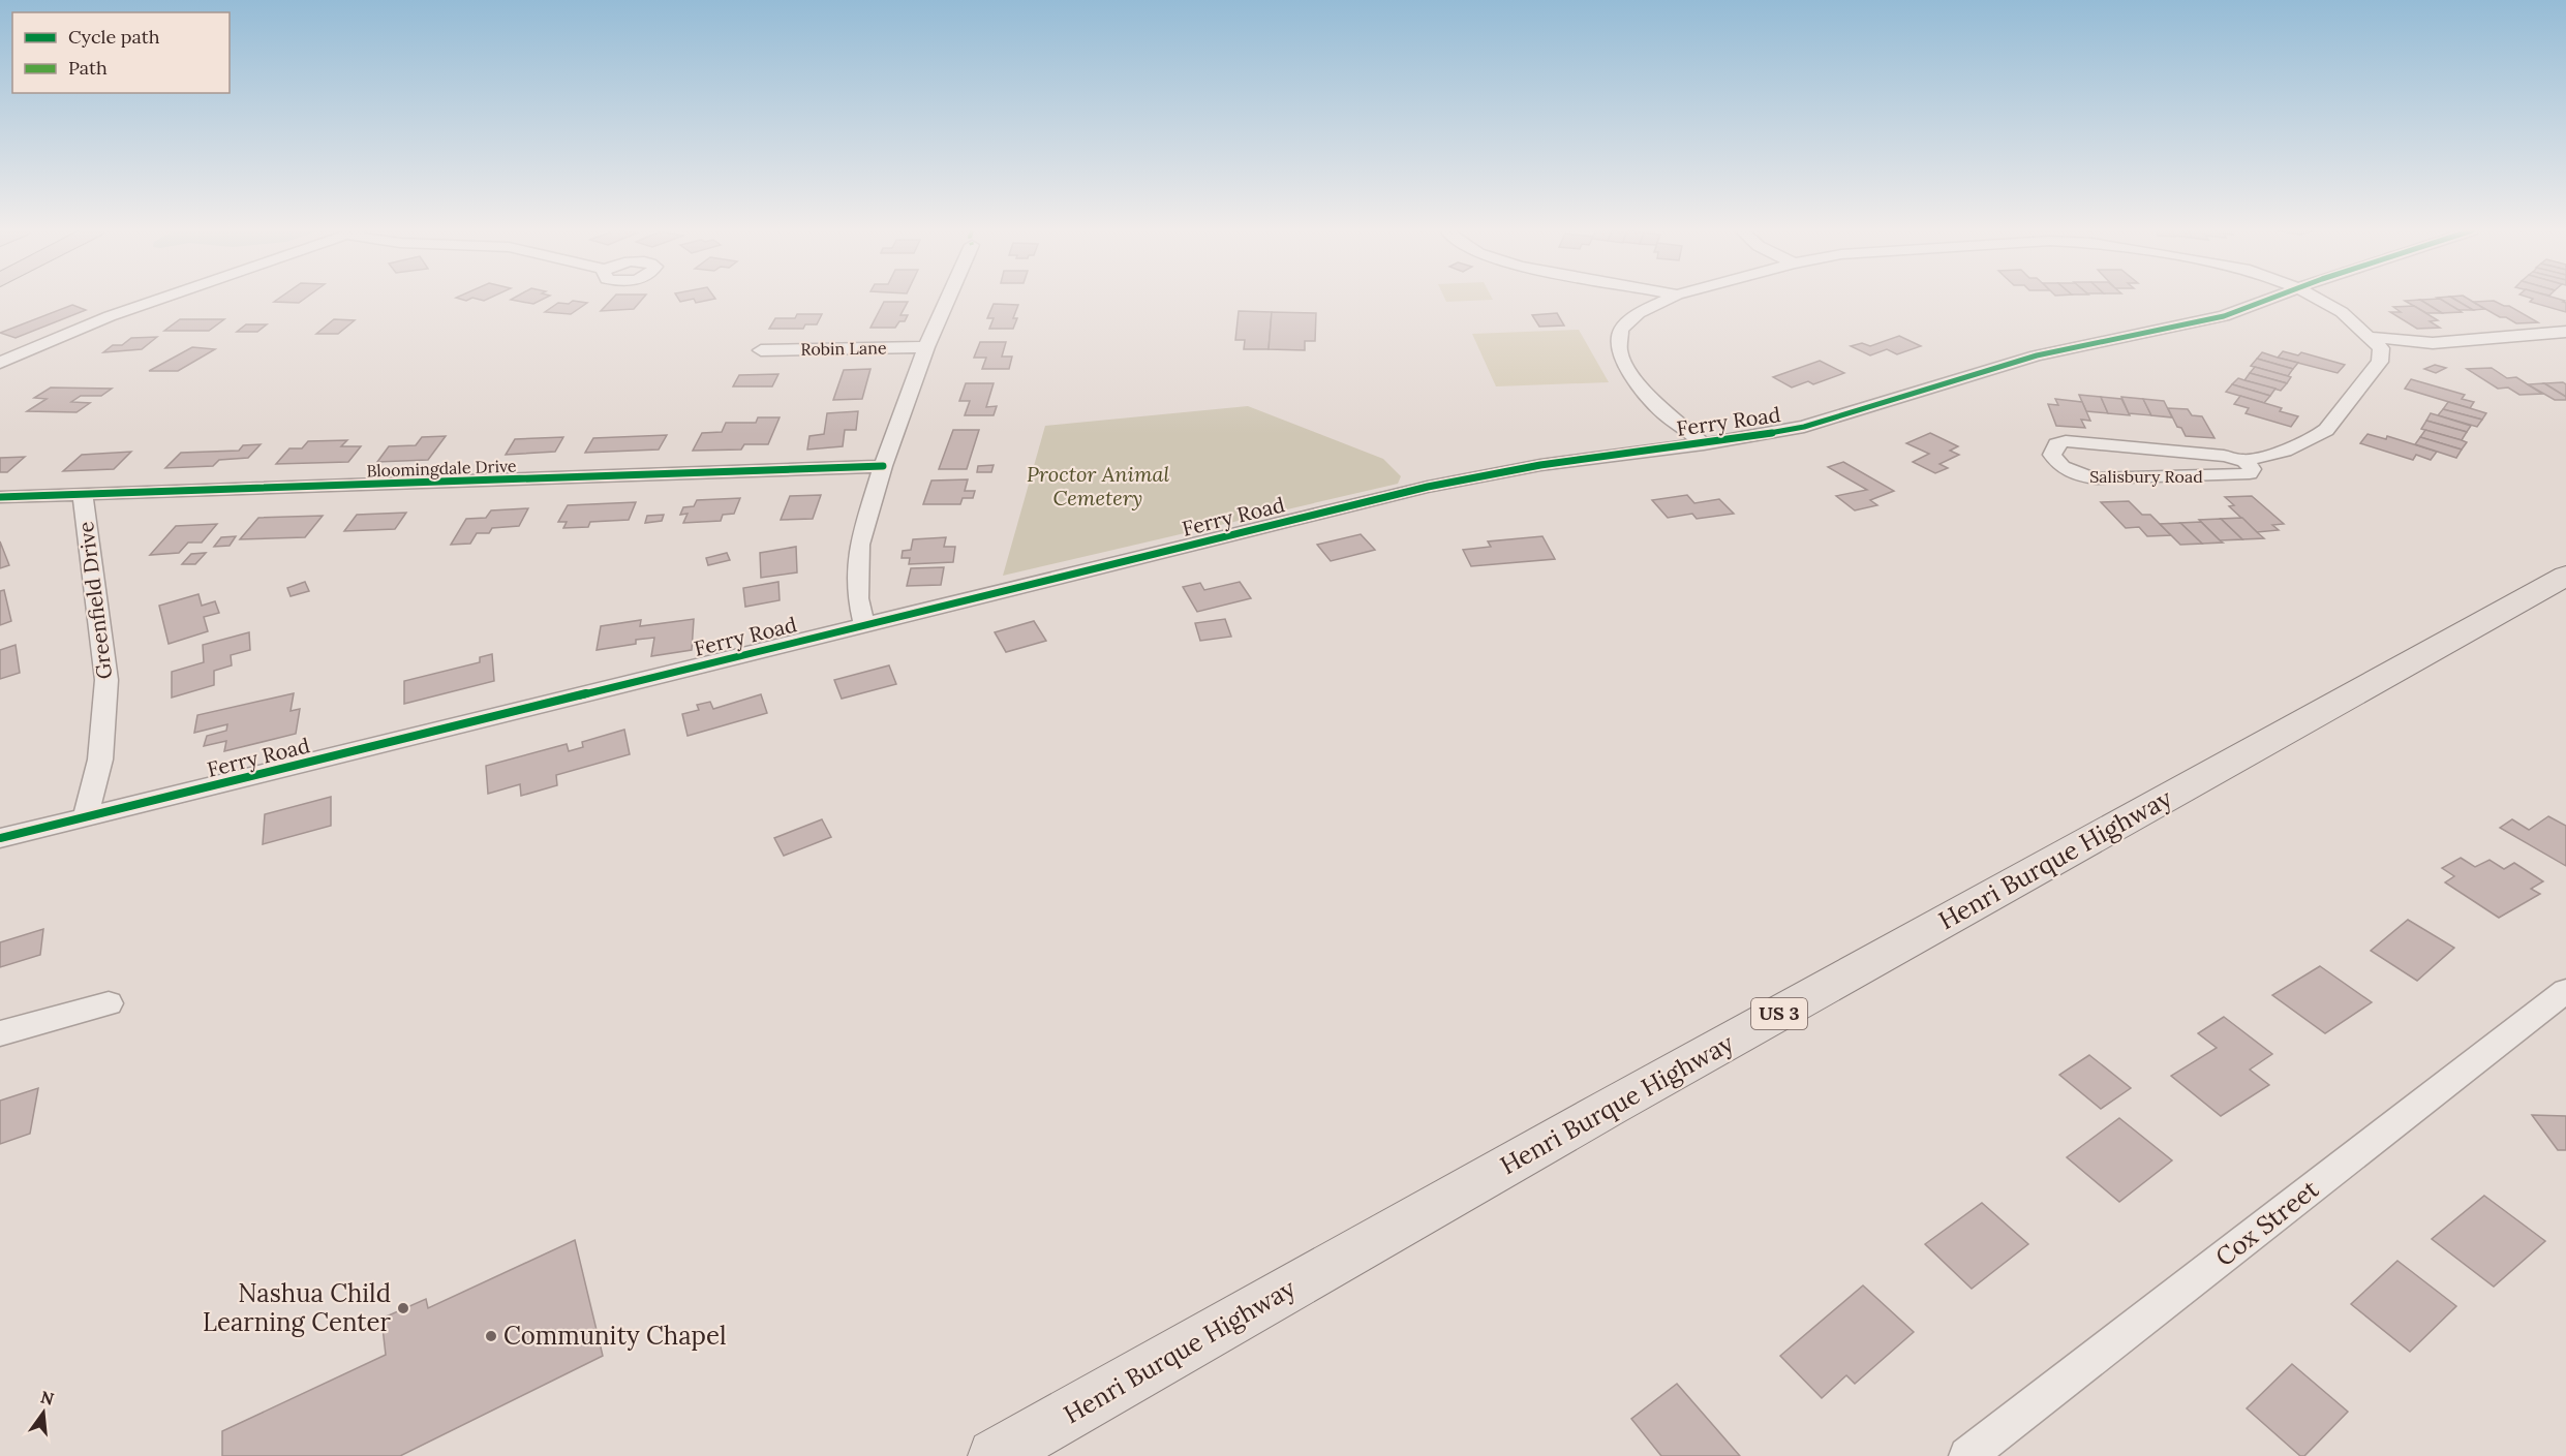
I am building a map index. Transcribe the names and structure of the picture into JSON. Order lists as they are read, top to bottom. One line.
{"streets":{"main road":["Henri Burque Highway","US 3"],"street":["Robin Lane","Ferry Road","Bloomingdale Drive","Salisbury Road","Greenfield Drive","Cox Street"]},"crossings":[["Ferry Road","Greenfield Drive"],["Bloomingdale Drive","Greenfield Drive"]],"parks":["Proctor Animal Cemetery"],"places":["Nashua Child Learning Center","Community Chapel"],"legend":["Cycle path","Path"],"north":"top"}
